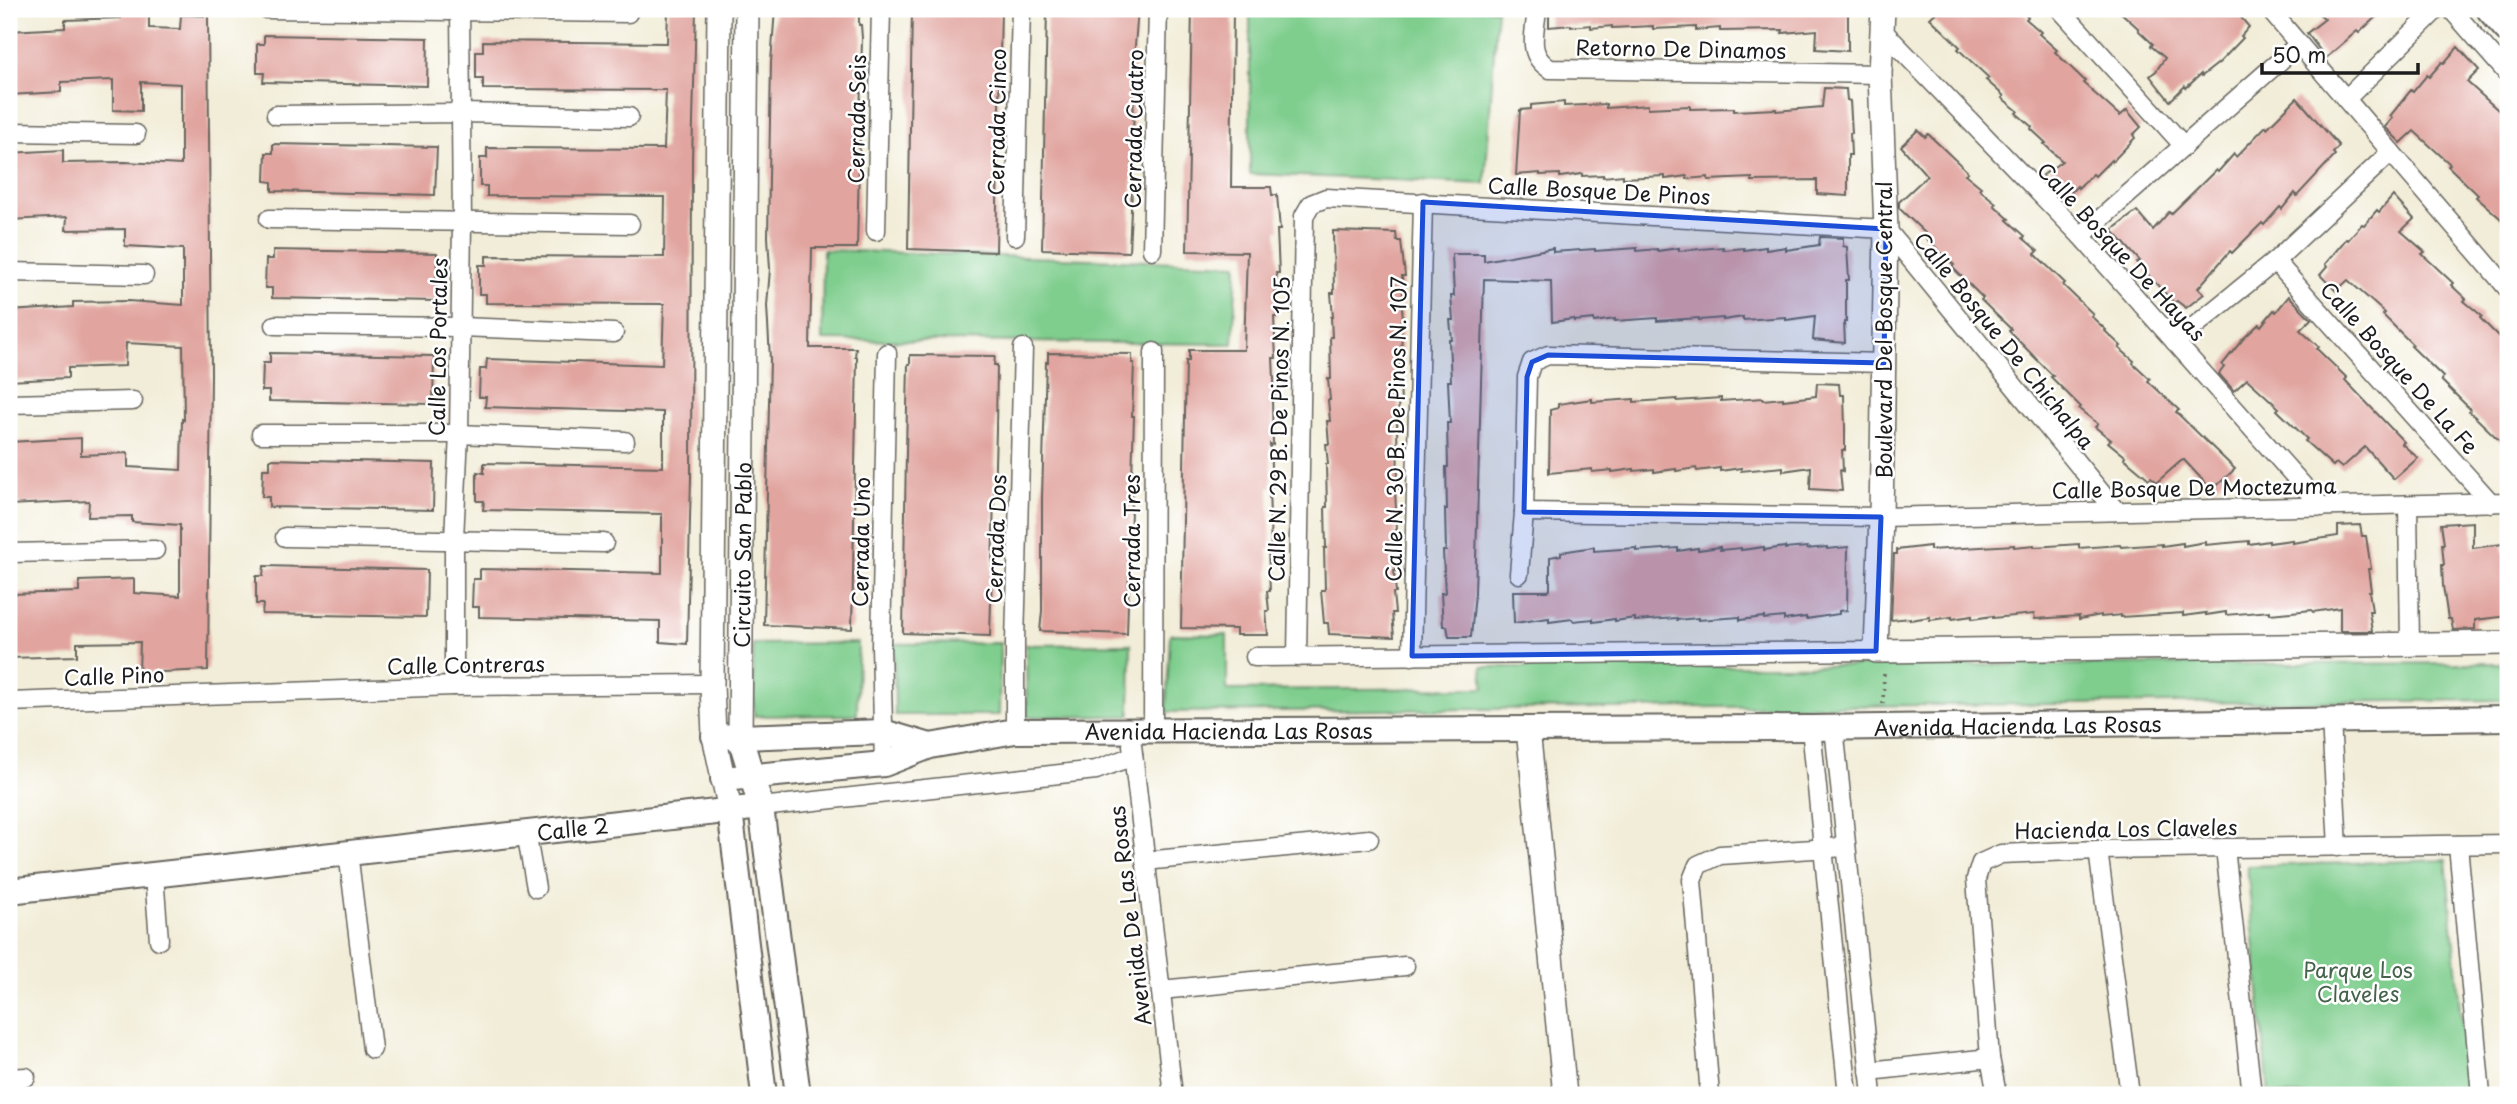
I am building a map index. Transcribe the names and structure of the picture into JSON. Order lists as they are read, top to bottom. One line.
{"streets":{"main road":["Circuito San Pablo","Avenida Hacienda Las Rosas","Calle 2"],"street":["Retorno De Dinamos","Cerrada Seis","Cerrada Cinco","Cerrada Cuatro","Calle Bosque De Pinos","Calle Bosque De Hayas","Boulevard Del Bosque Central","Calle Bosque De Chichalpa","Calle Los Portales","Calle Bosque De La Fe","Calle N. 29 B. De Pinos N. 105","Calle N. 30 B. De Pinos N. 107","Calle Bosque De Moctezuma","Cerrada Dos","Cerrada Tres","Cerrada Uno","Calle Contreras","Calle Pino","Hacienda Los Claveles","Avenida De Las Rosas"]},"crossings":[["Retorno De Dinamos","Boulevard Del Bosque Central"],["Calle Bosque De Pinos","Boulevard Del Bosque Central"],["Calle Bosque De Pinos","Calle Bosque De Chichalpa"],["Calle Bosque De Pinos","Calle N. 29 B. De Pinos N. 105"],["Calle Bosque De Pinos","Calle N. 30 B. De Pinos N. 107"],["Calle Bosque De Hayas","Boulevard Del Bosque Central"],["Calle Bosque De Hayas","Calle Bosque De Moctezuma"],["Boulevard Del Bosque Central","Calle Bosque De Chichalpa"],["Boulevard Del Bosque Central","Calle Bosque De Moctezuma"],["Calle Bosque De Chichalpa","Calle Bosque De Moctezuma"],["Calle Los Portales","Calle Contreras"],["Calle Bosque De La Fe","Calle Bosque De Moctezuma"],["Cerrada Dos","Avenida Hacienda Las Rosas"],["Cerrada Tres","Avenida Hacienda Las Rosas"],["Cerrada Tres","Avenida De Las Rosas"],["Cerrada Uno","Avenida Hacienda Las Rosas"],["Circuito San Pablo","Calle Contreras"],["Circuito San Pablo","Avenida Hacienda Las Rosas"],["Circuito San Pablo","Calle 2"],["Calle Contreras","Calle Pino"],["Avenida Hacienda Las Rosas","Avenida De Las Rosas"],["Calle 2","Avenida De Las Rosas"]],"parks":["Parque Los Claveles"],"scale_bar":"50 m"}
